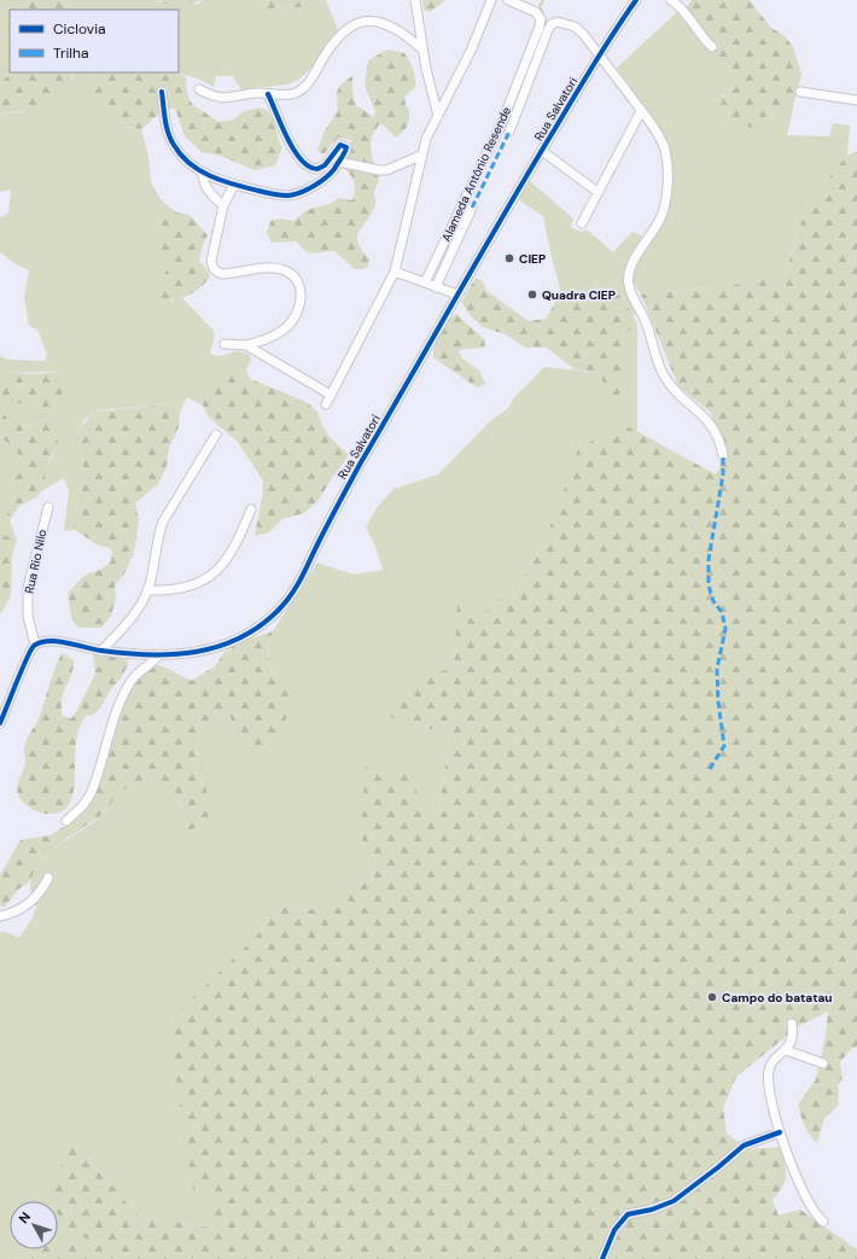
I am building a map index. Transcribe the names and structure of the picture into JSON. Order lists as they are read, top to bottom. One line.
{"streets":{"street":["Rua Salvatori","Alameda Antônio Resende","Rua Rio Nilo"]},"crossings":[["Rua Salvatori","Alameda Antônio Resende"],["Rua Salvatori","Rua Rio Nilo"]],"places":["CIEP","Quadra CIEP","Campo do batatau"],"legend":["Ciclovia","Trilha"],"north":"top left"}
